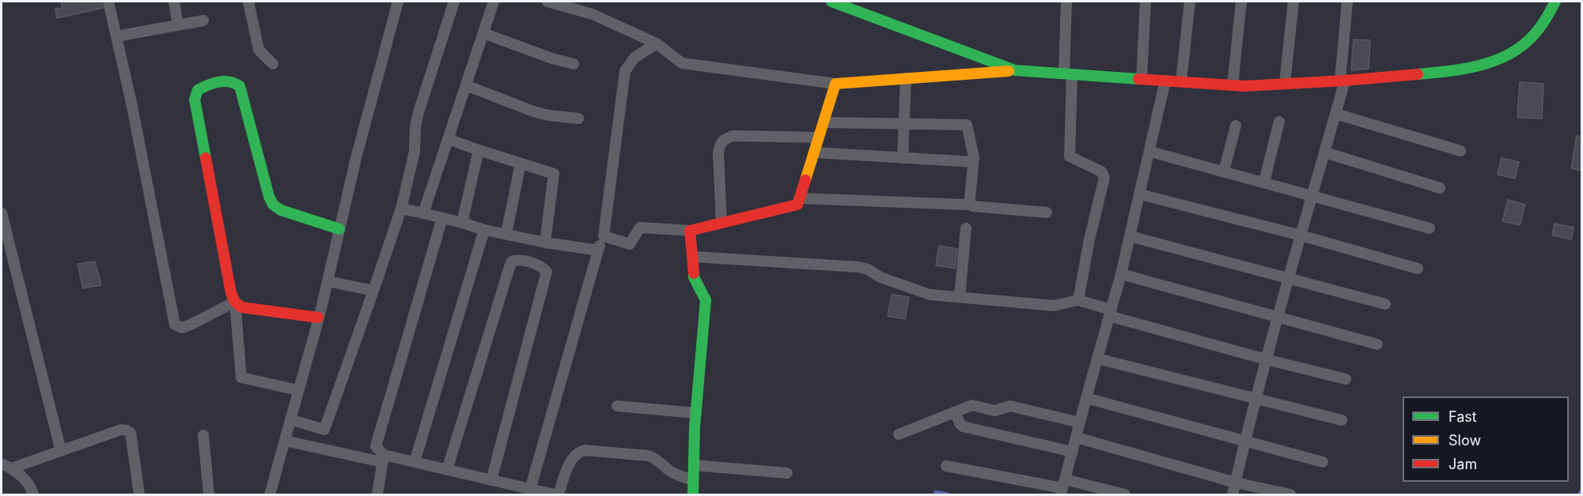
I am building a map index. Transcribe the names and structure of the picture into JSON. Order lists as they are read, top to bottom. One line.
{"legend":["Fast","Slow","Jam"]}
